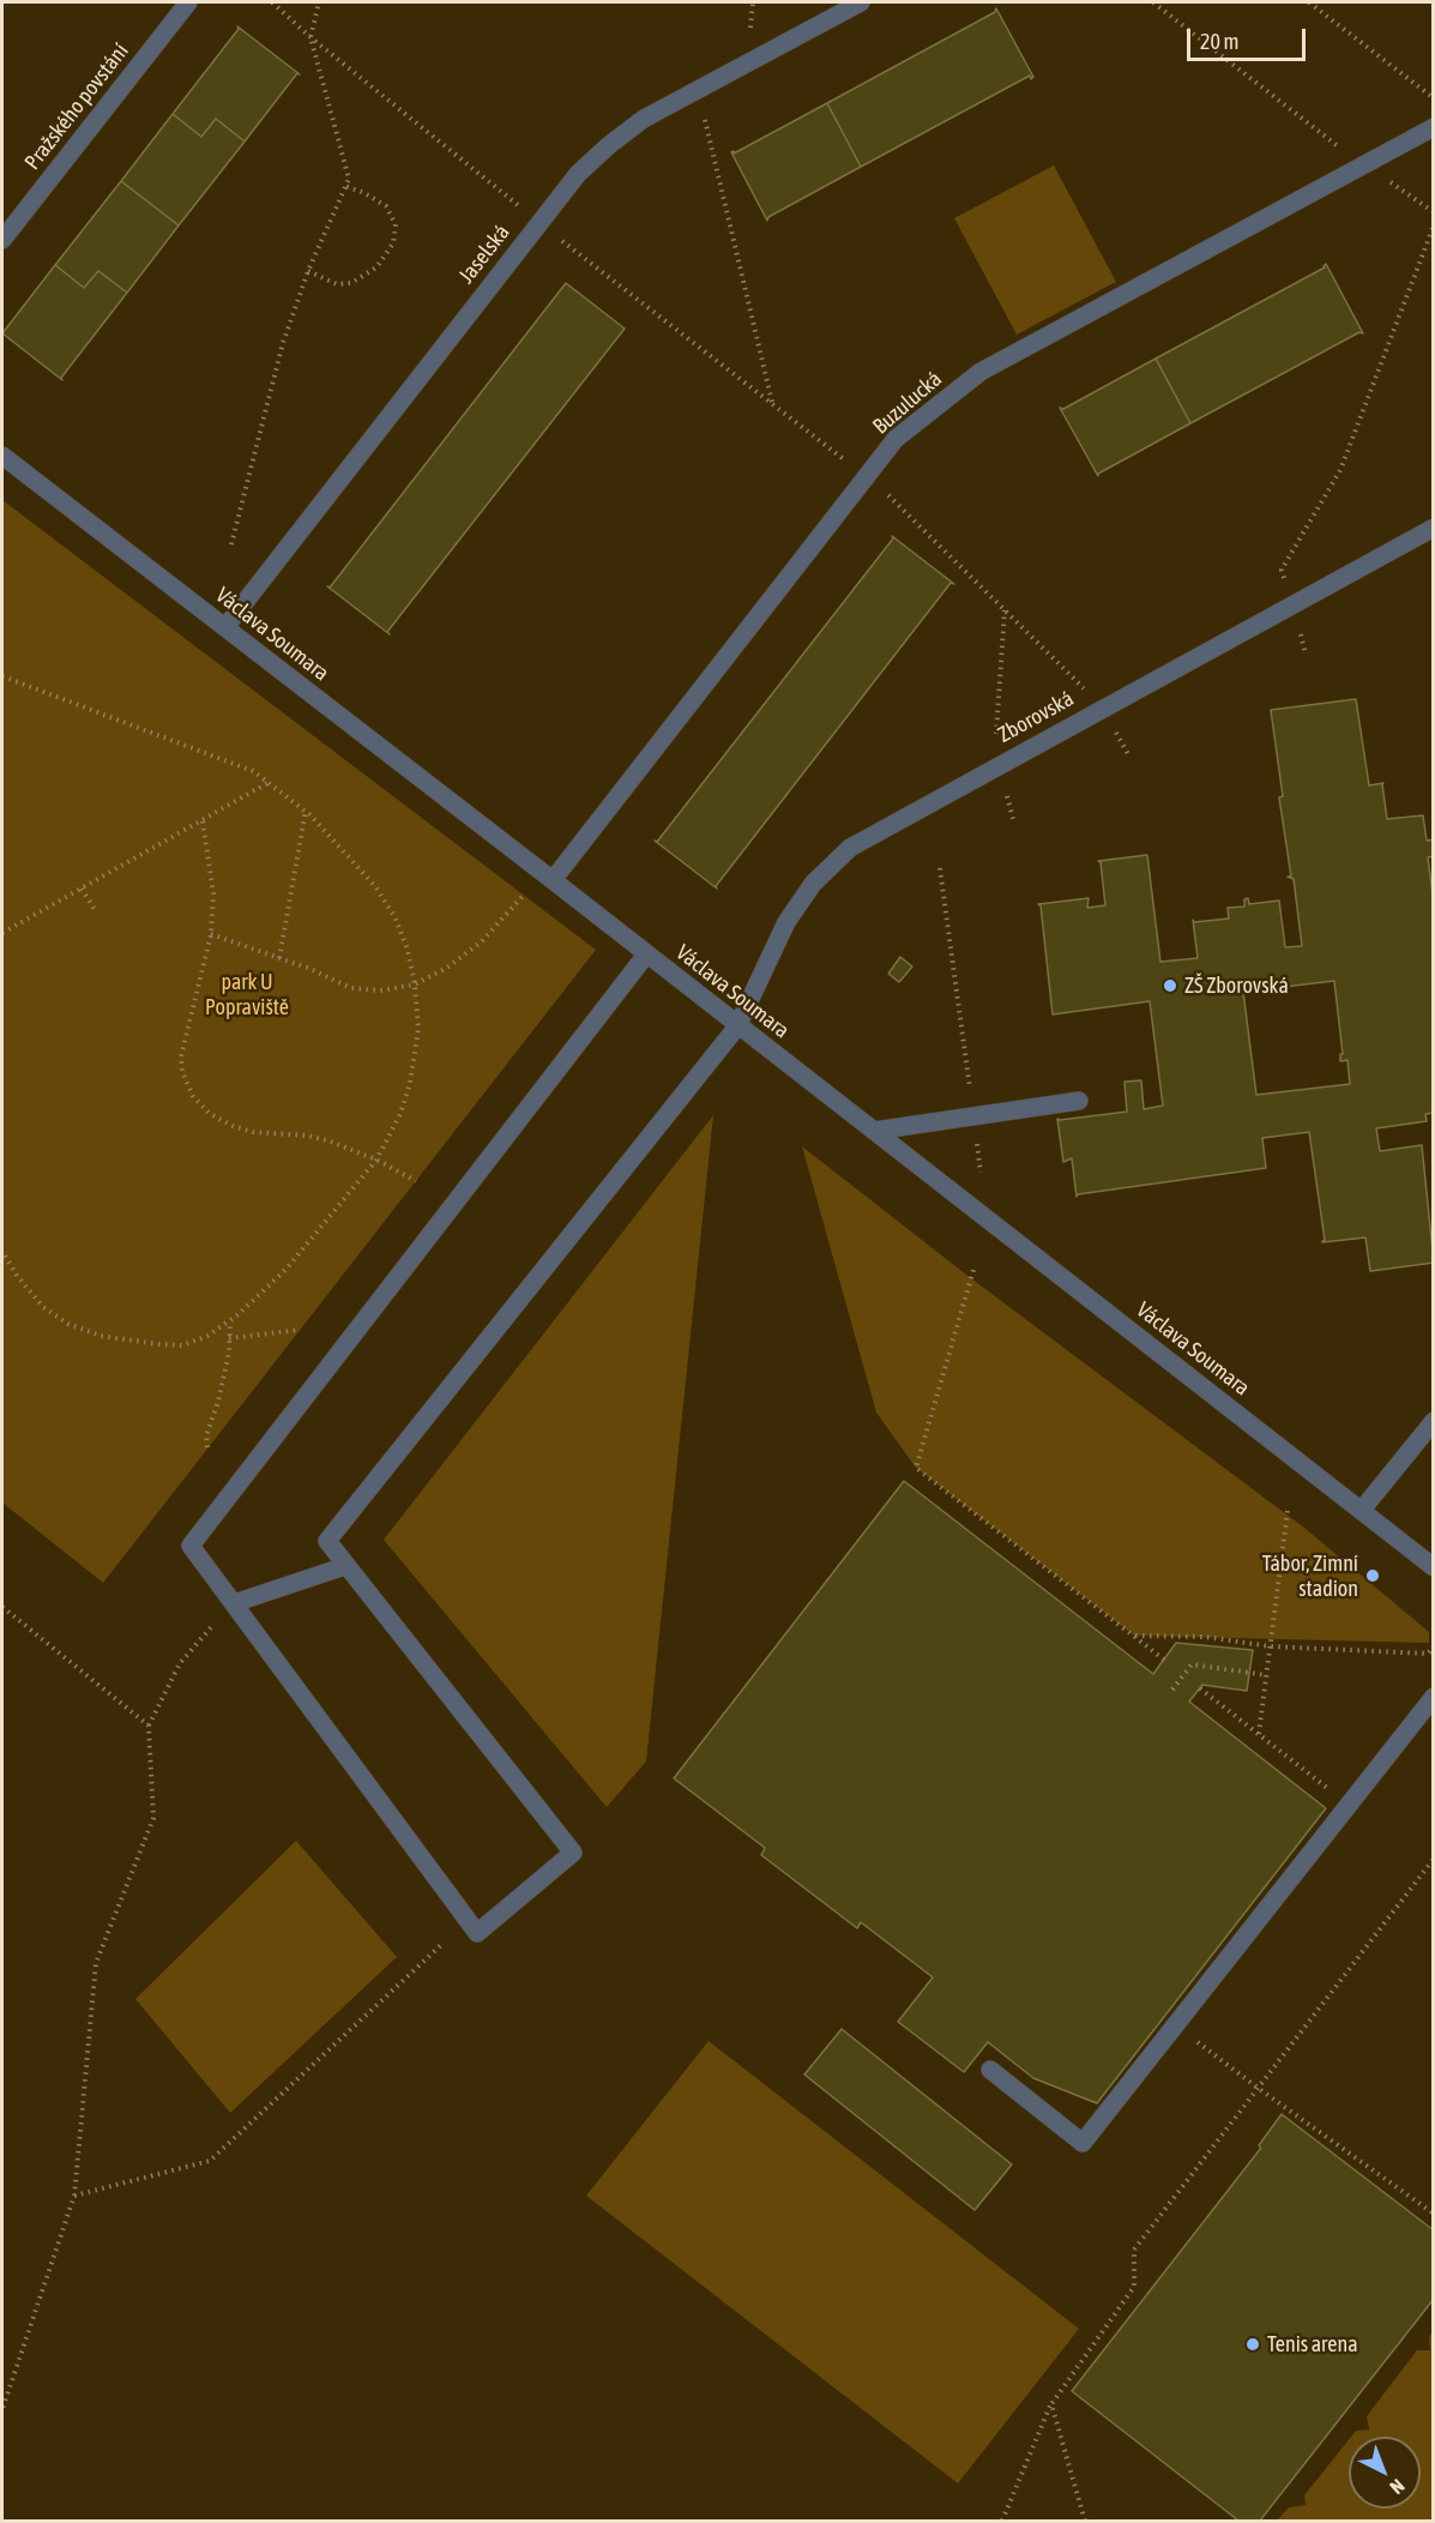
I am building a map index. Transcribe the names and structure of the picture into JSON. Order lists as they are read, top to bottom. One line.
{"streets":{"street":["Pražského povstání","Jaselská","Buzulucká","Václava Soumara","Zborovská"]},"crossings":[["Jaselská","Václava Soumara"],["Buzulucká","Václava Soumara"],["Václava Soumara","Zborovská"]],"parks":["park U Popraviště"],"places":["ZŠ Zborovská","Tábor, Zimní stadion","Tenis arena"],"scale_bar":"20 m","north":"bottom right"}
